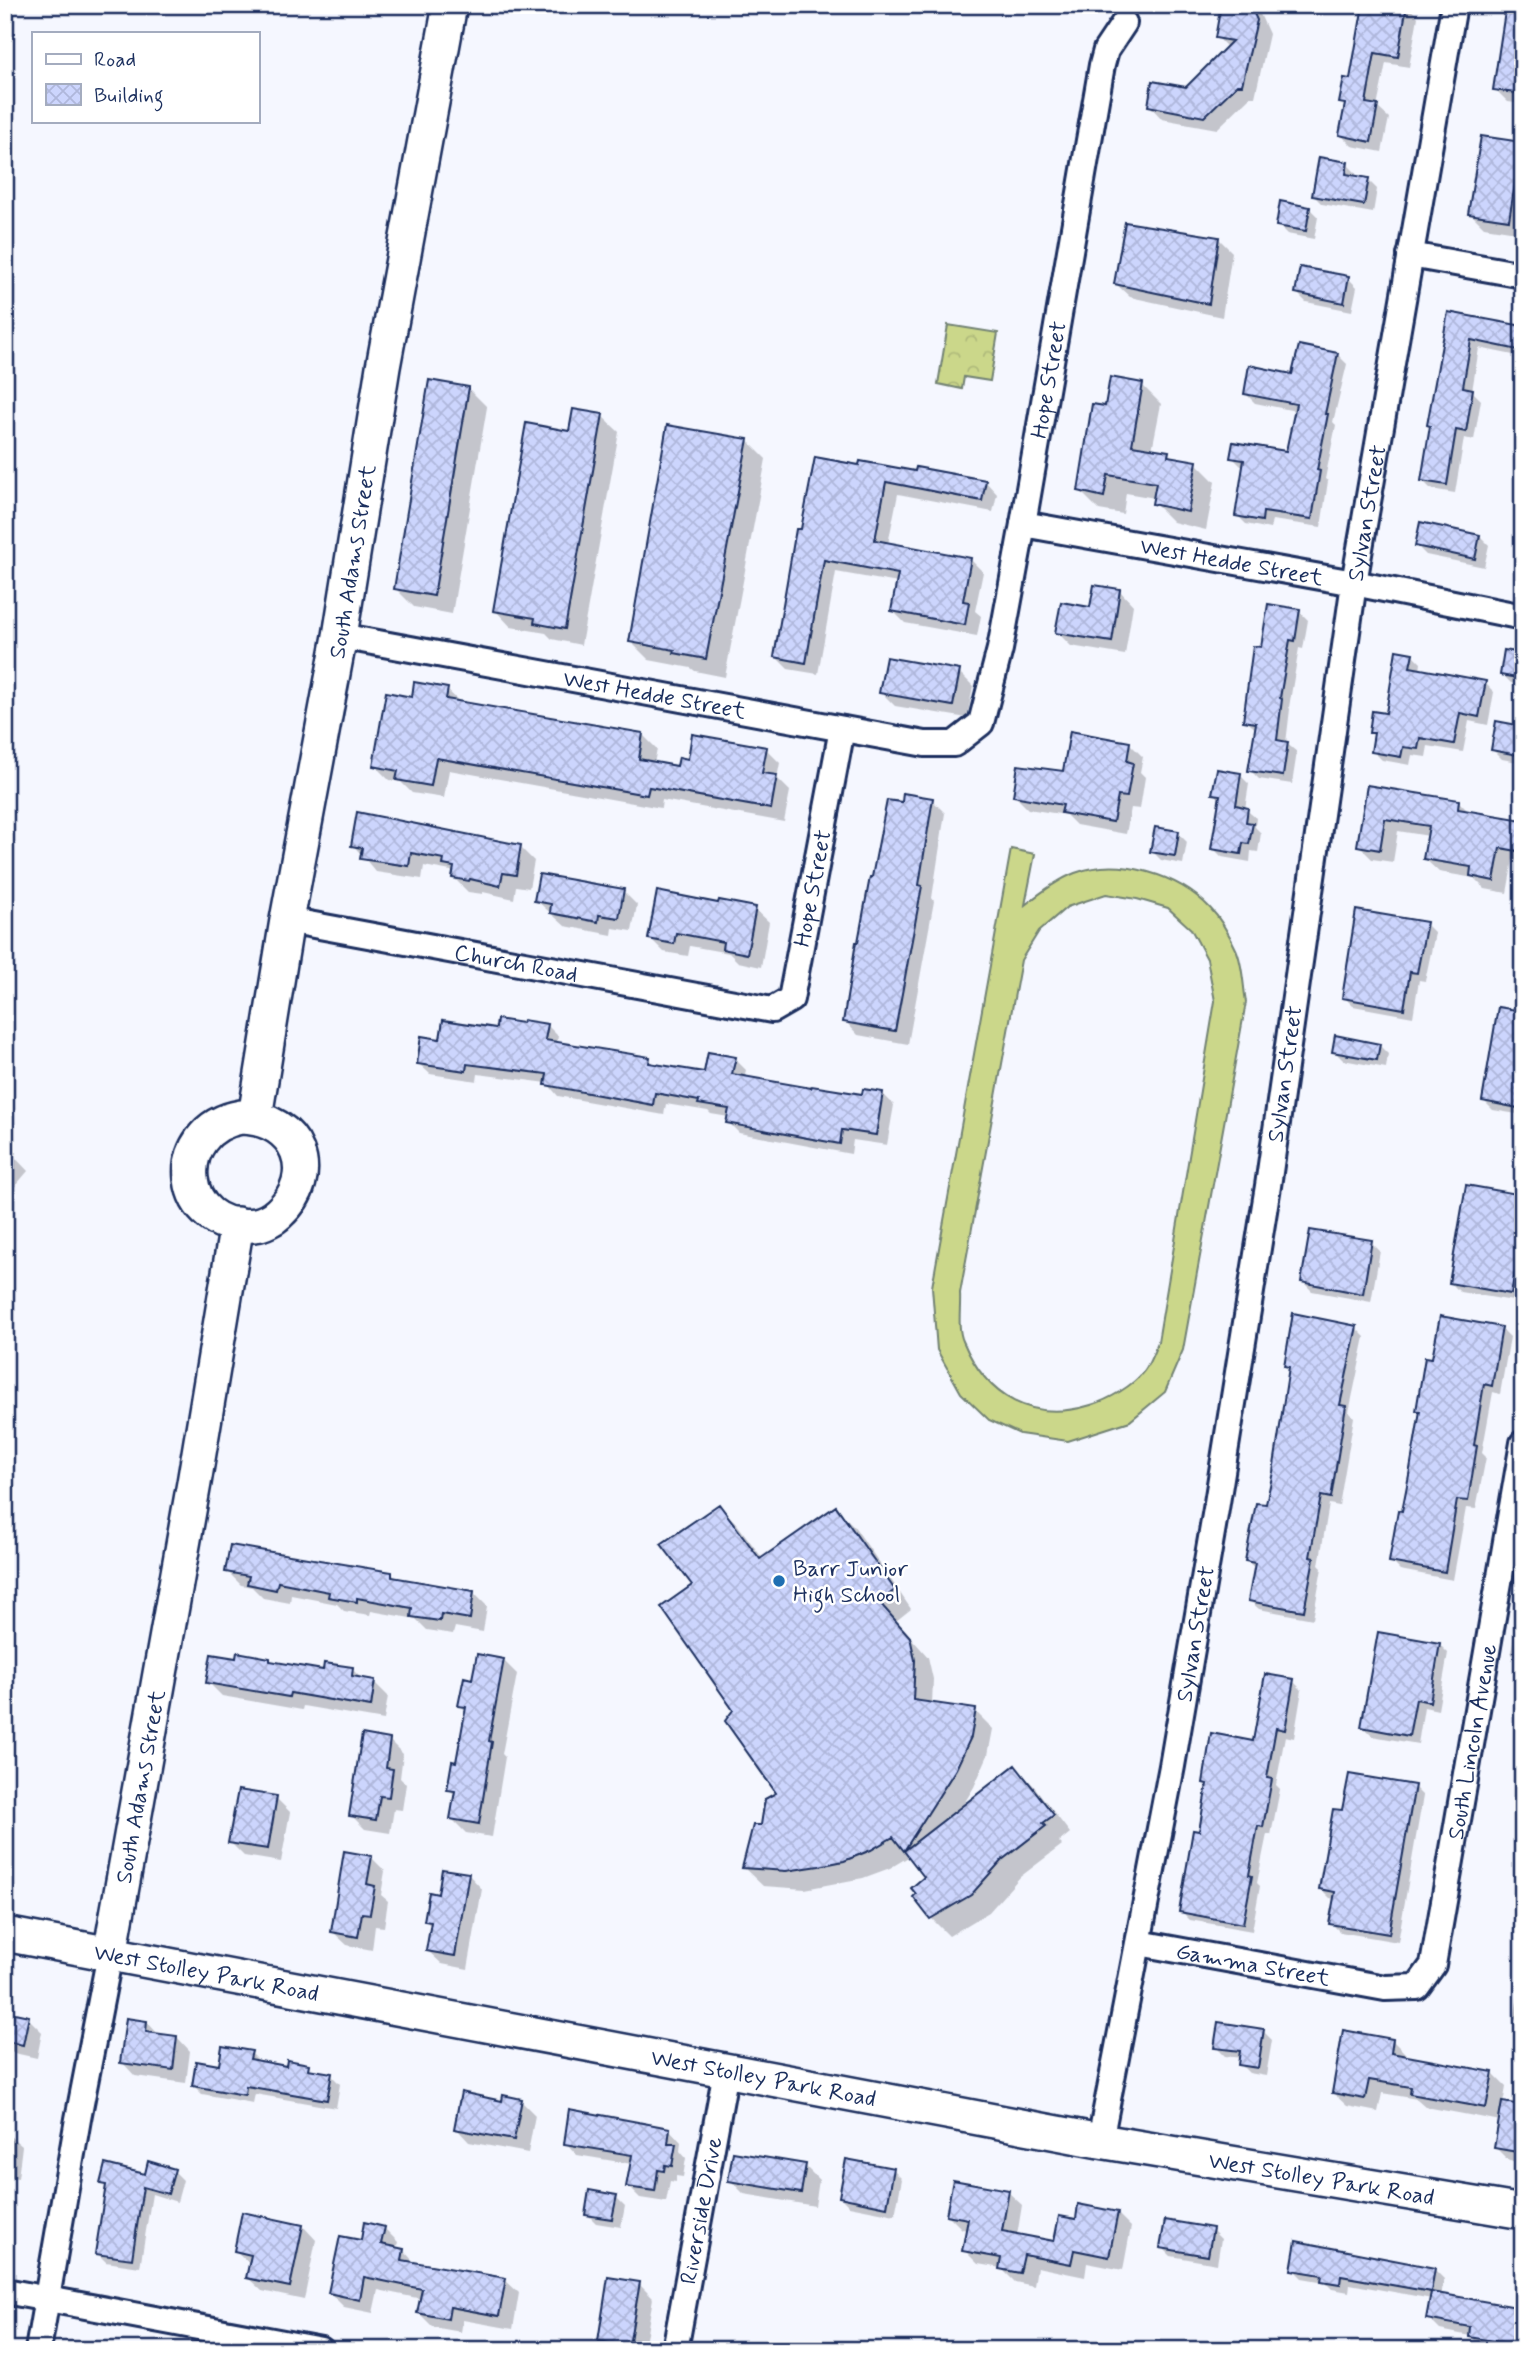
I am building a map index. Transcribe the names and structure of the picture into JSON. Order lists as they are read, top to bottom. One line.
{"streets":{"street":["Hope Street","Sylvan Street","South Adams Street","West Hedde Street","Church Road","South Lincoln Avenue","Gamma Street","West Stolley Park Road","Riverside Drive"]},"crossings":[["Hope Street","West Hedde Street"],["Hope Street","Church Road"],["Sylvan Street","West Hedde Street"],["Sylvan Street","Gamma Street"],["Sylvan Street","West Stolley Park Road"],["South Adams Street","West Hedde Street"],["South Adams Street","Church Road"],["South Adams Street","West Stolley Park Road"],["South Lincoln Avenue","Gamma Street"],["West Stolley Park Road","Riverside Drive"]],"places":["Barr Junior High School"],"legend":["Road","Building"]}
